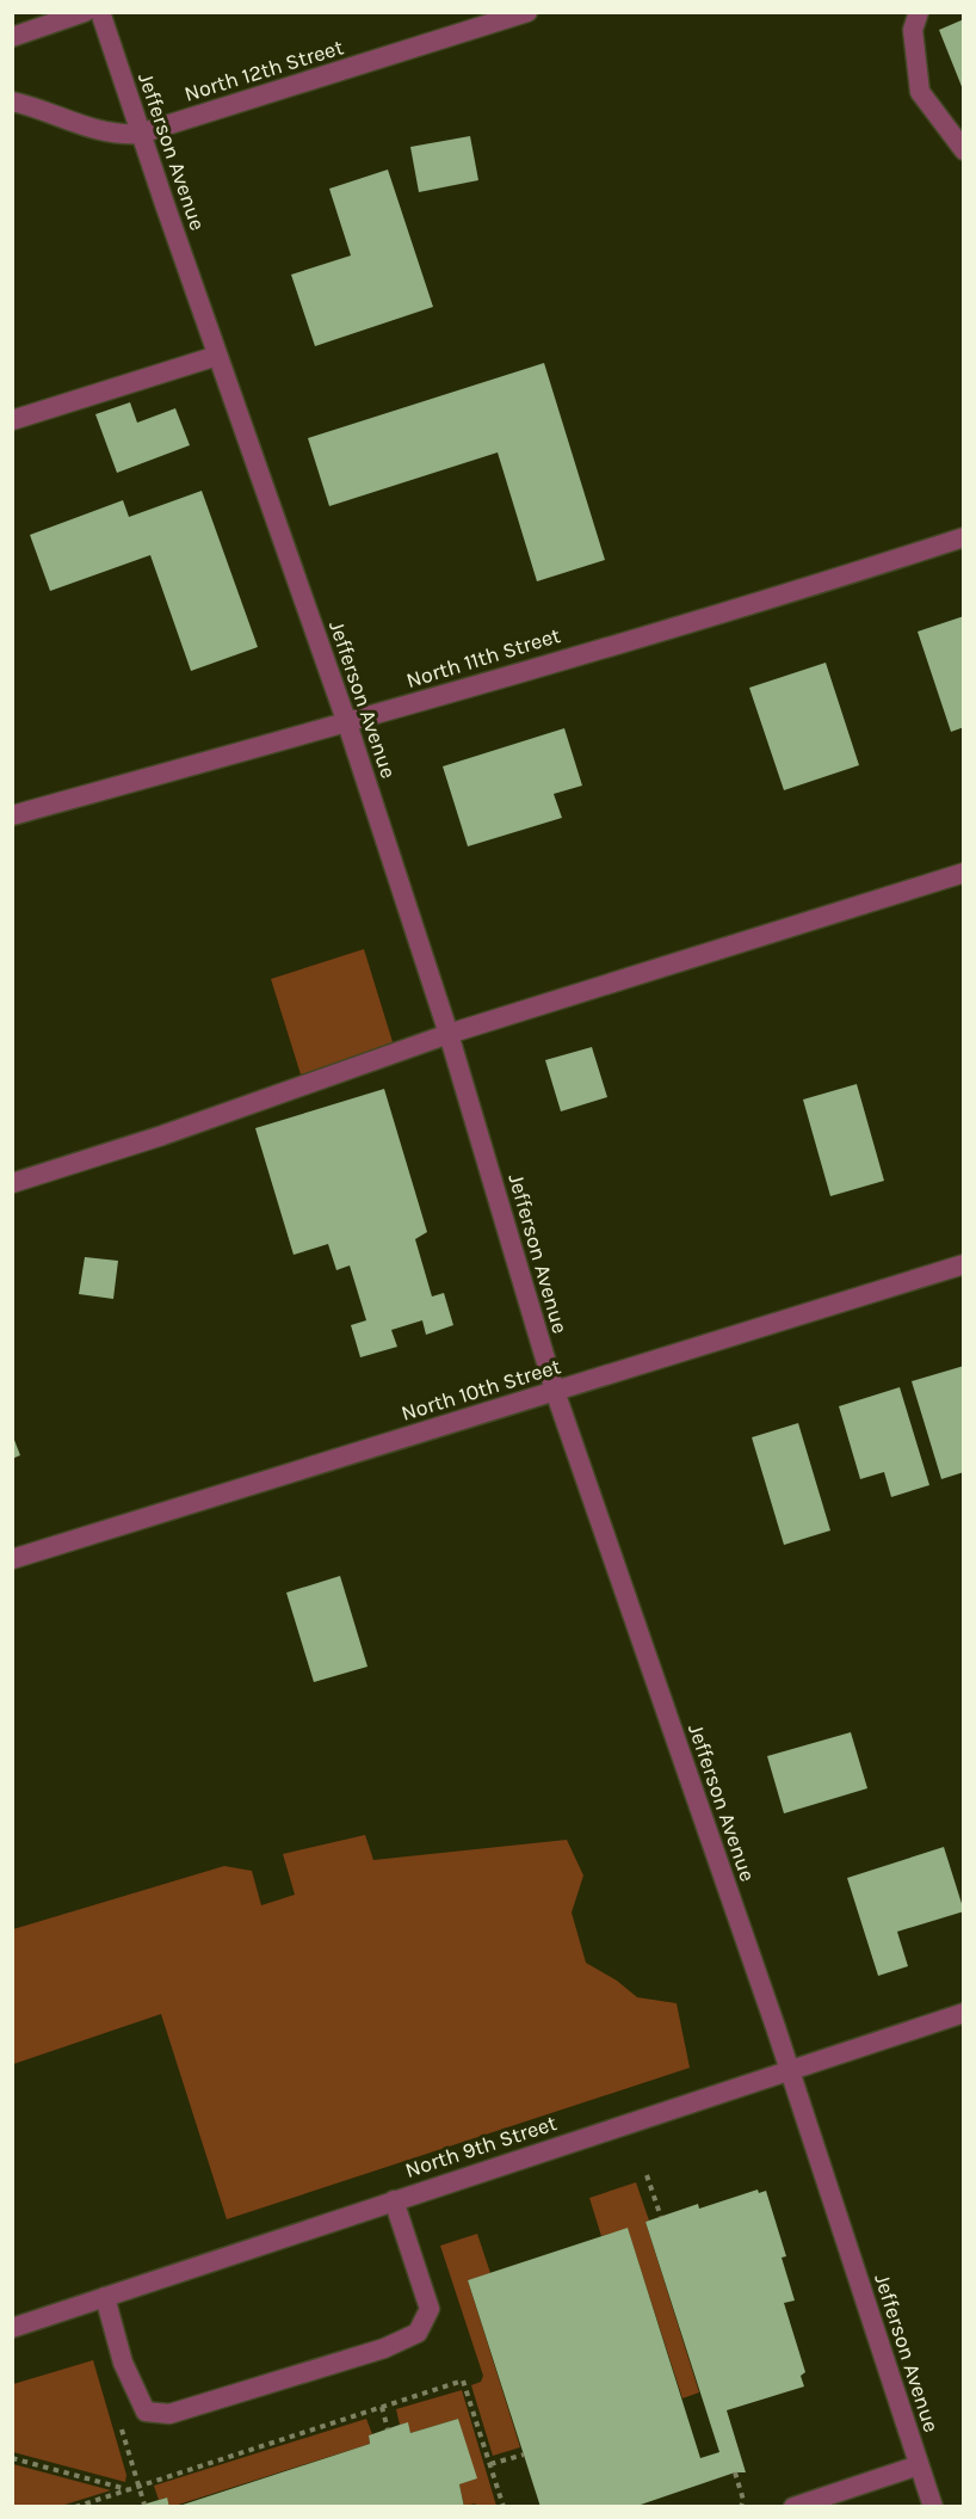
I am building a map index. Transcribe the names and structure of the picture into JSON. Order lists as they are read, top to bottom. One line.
{"streets":{"street":["North 12th Street","Jefferson Avenue","North 11th Street","North 10th Street","North 9th Street"]},"crossings":[["North 12th Street","Jefferson Avenue"],["Jefferson Avenue","North 11th Street"],["Jefferson Avenue","North 10th Street"],["Jefferson Avenue","North 9th Street"]]}
